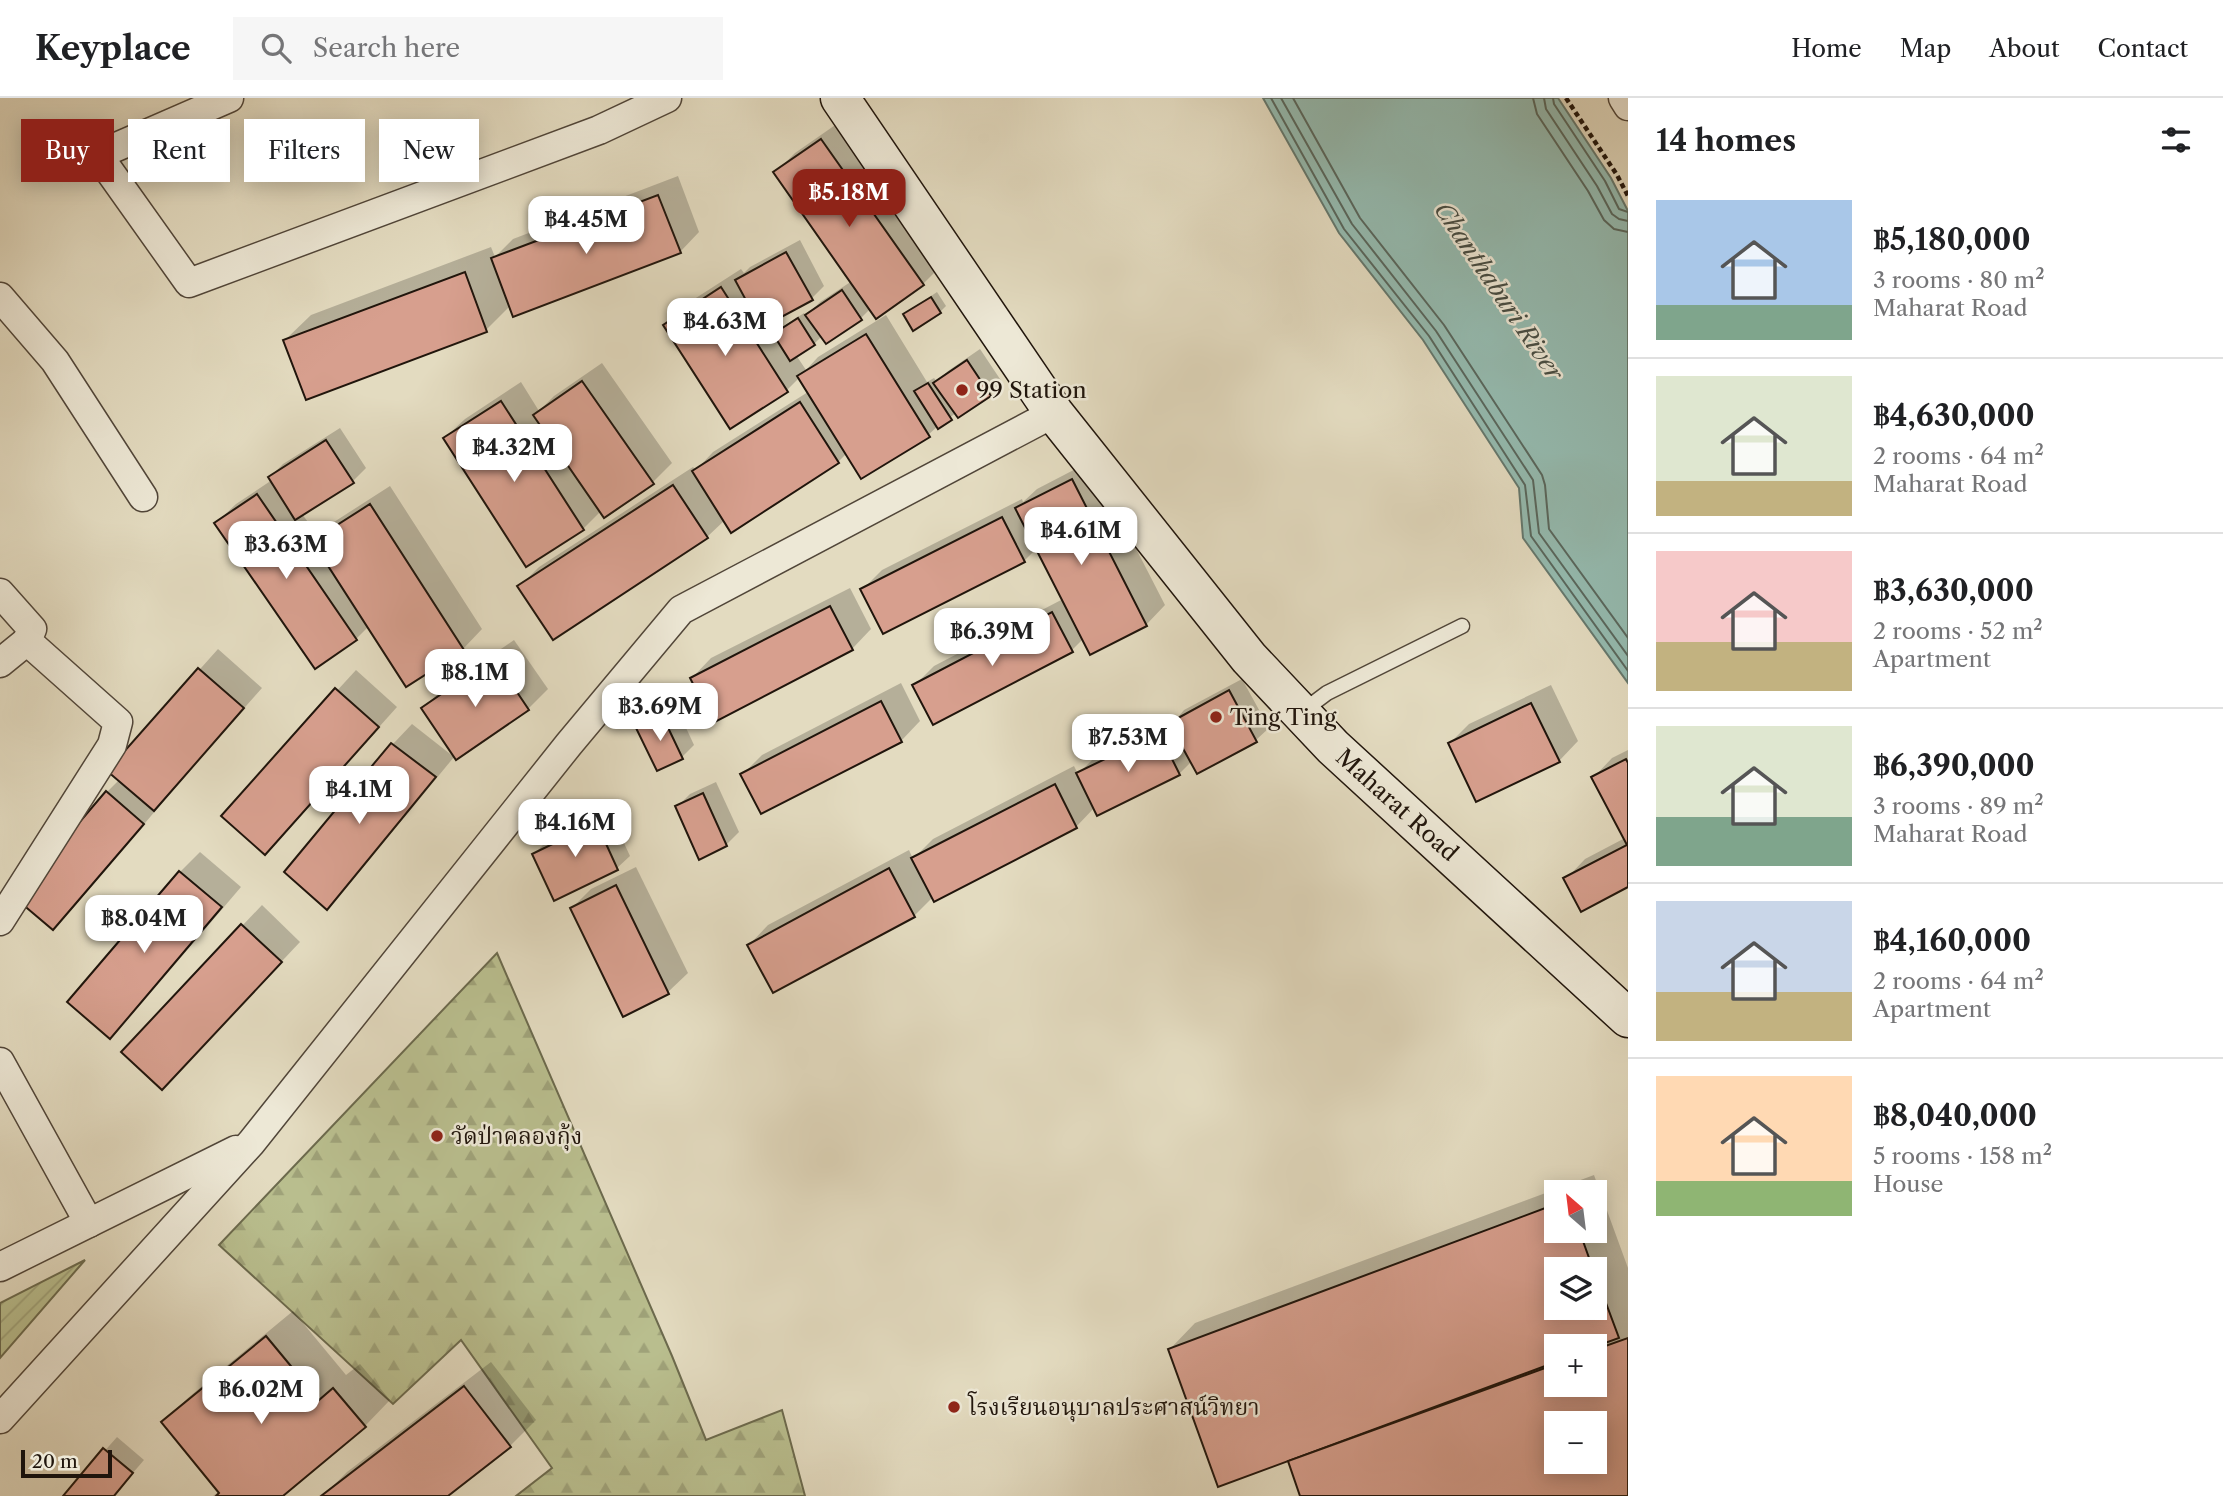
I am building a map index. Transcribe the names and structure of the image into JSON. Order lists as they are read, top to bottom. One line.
{"streets":{"street":["Maharat Road"]},"water":["Chanthaburi River"],"places":["99 Station","Ting Ting","วัดป่าคลองกุ้ง","โรงเรียนอนุบาลประศาสน์วิทยา"],"scale_bar":"20 m","north":"top left","page":{"header":"Keyplace","search":"Search here","nav":["Home","Map","About","Contact"],"heading":"14 homes","chip":["Buy","Rent","Filters","New"],"price":["฿5.18M","฿4.45M","฿4.63M","฿4.32M","฿4.61M","฿3.63M","฿6.39M","฿8.1M","฿3.69M","฿7.53M","฿4.1M","฿4.16M","฿8.04M","฿6.02M"],"list":[{"name":"฿5,180,000","note":"3 rooms · 80 m² · Maharat Road"},{"name":"฿4,630,000","note":"2 rooms · 64 m² · Maharat Road"},{"name":"฿3,630,000","note":"2 rooms · 52 m² · Apartment"},{"name":"฿6,390,000","note":"3 rooms · 89 m² · Maharat Road"},{"name":"฿4,160,000","note":"2 rooms · 64 m² · Apartment"},{"name":"฿8,040,000","note":"5 rooms · 158 m² · House"}],"map_buttons":["+","−"],"scale":"20 m"}}
